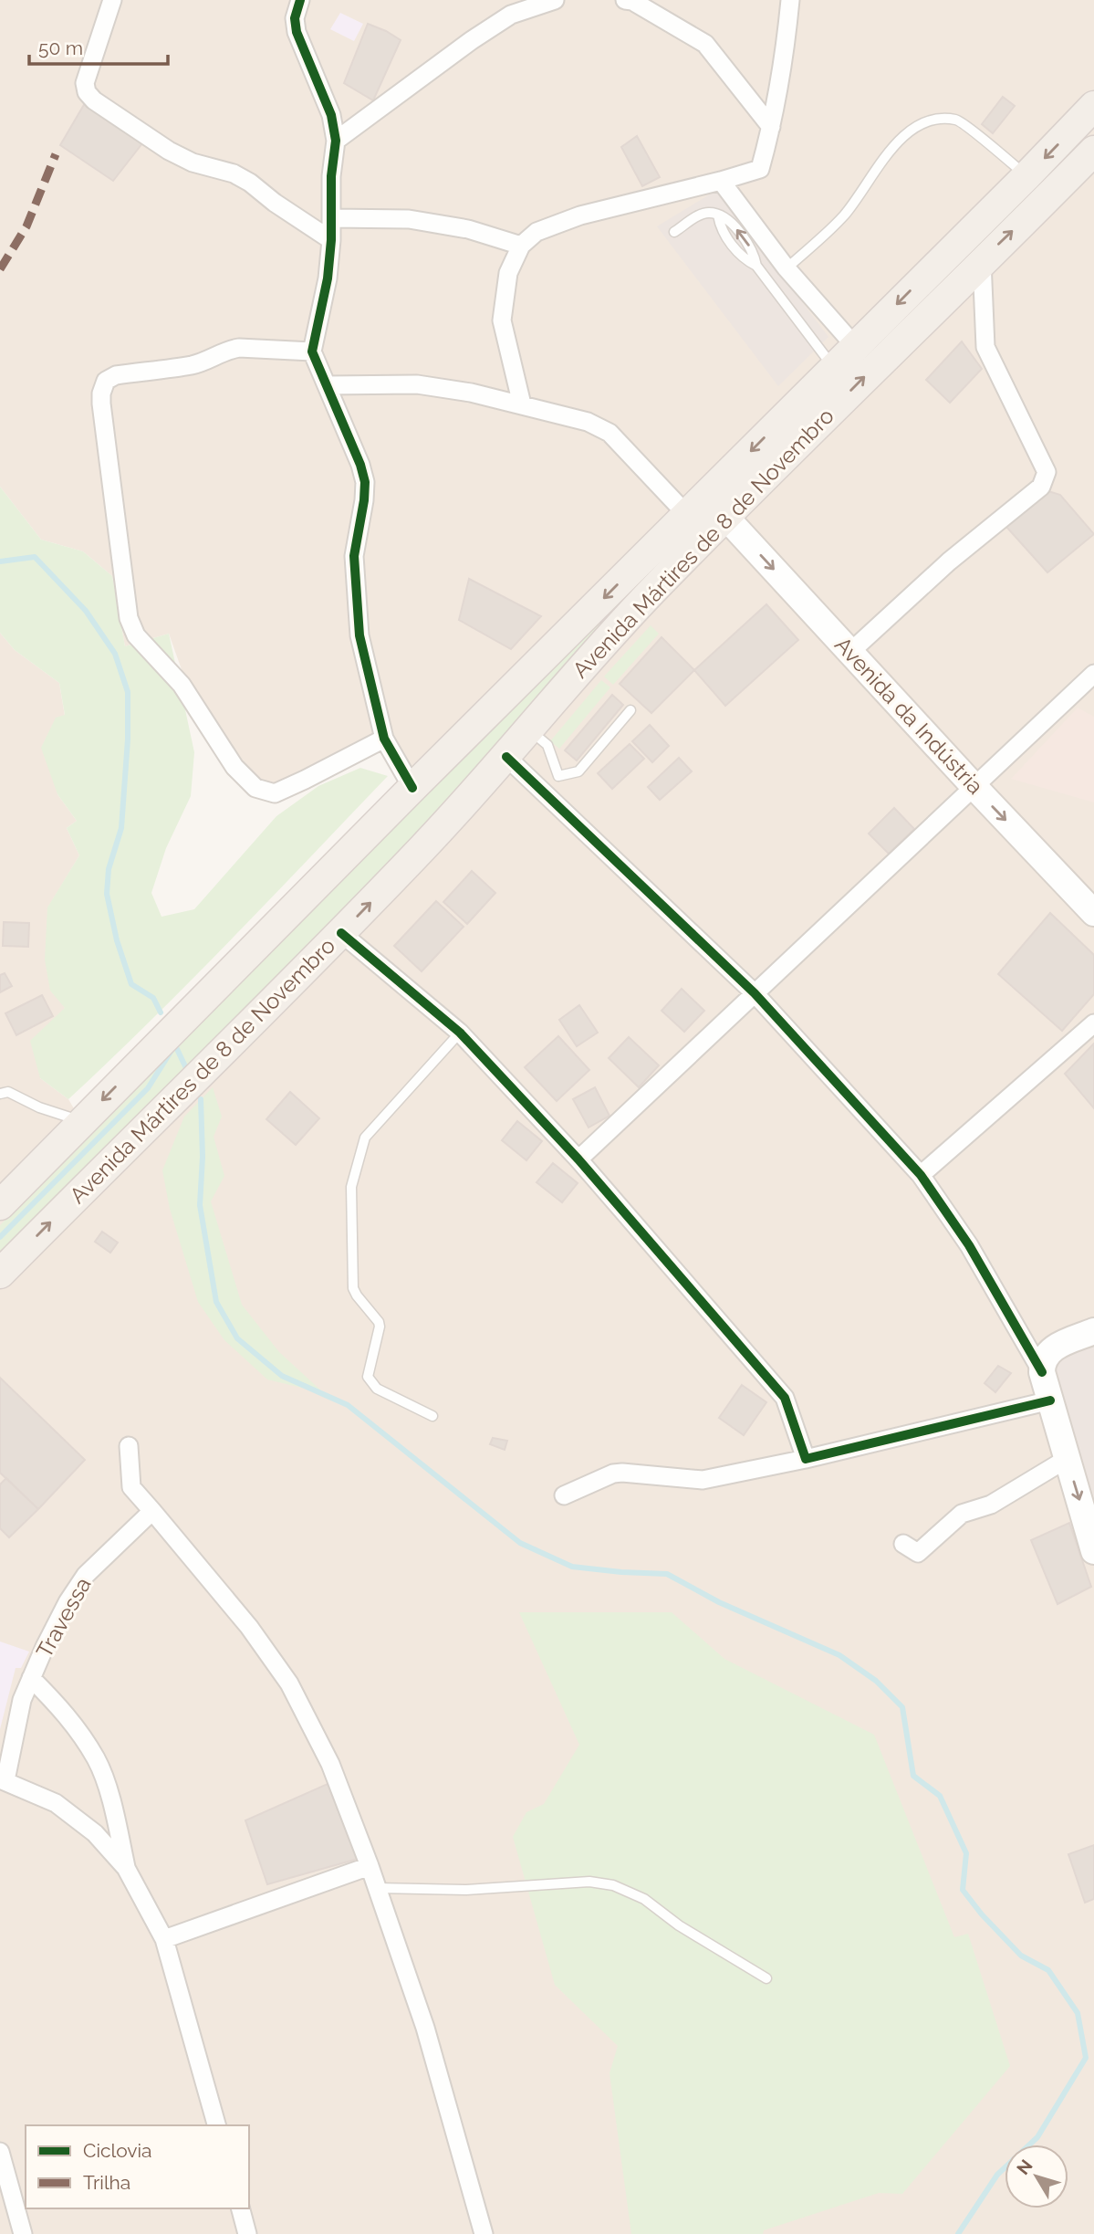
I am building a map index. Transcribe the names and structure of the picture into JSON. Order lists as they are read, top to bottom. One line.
{"streets":{"main road":["Avenida Mártires de 8 de Novembro"],"street":["Avenida da Indústria","Travessa"]},"crossings":[["Avenida Mártires de 8 de Novembro","Avenida da Indústria"]],"one_way":["Avenida da Indústria"],"legend":["Ciclovia","Trilha"],"scale_bar":"50 m","north":"top left"}
